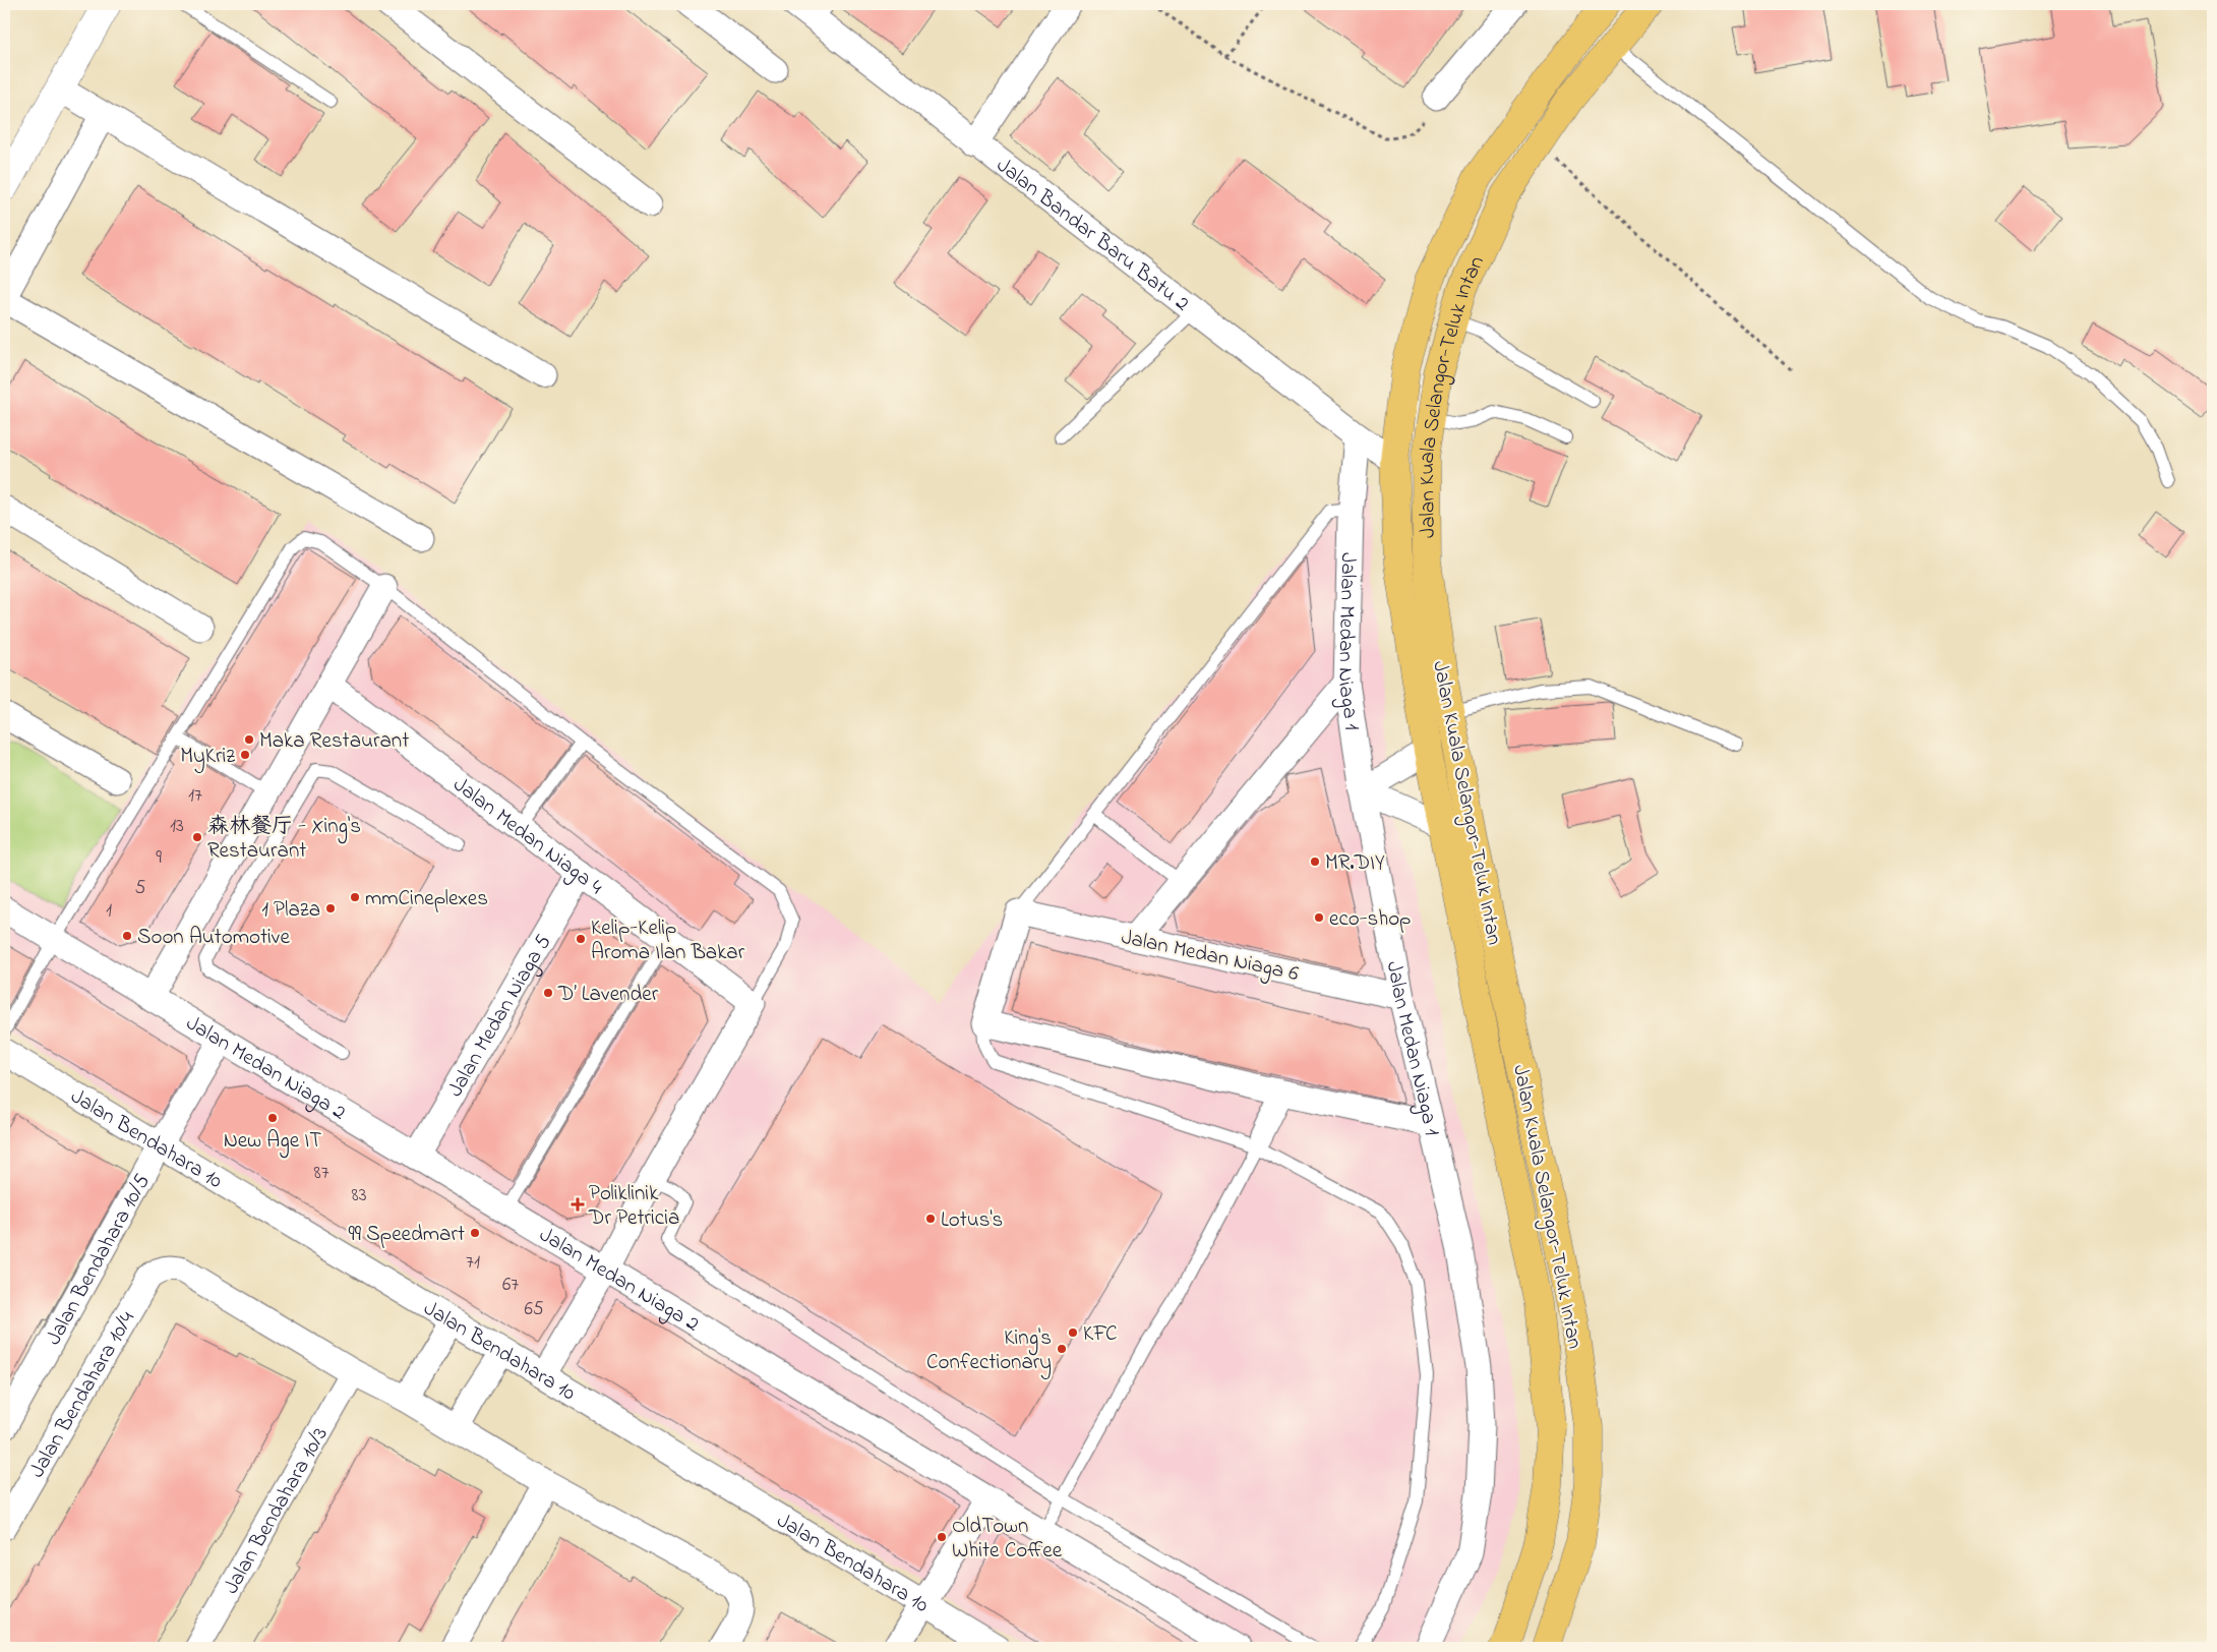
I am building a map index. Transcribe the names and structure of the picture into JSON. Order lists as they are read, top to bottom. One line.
{"streets":{"highway":["Jalan Kuala Selangor-Teluk Intan"],"street":["Jalan Bandar Baru Batu 2","Jalan Medan Niaga 1","Jalan Medan Niaga 4","Jalan Medan Niaga 6","Jalan Medan Niaga 5","Jalan Medan Niaga 2","Jalan Bendahara 10","Jalan Bendahara 10/5","Jalan Bendahara 10/4","Jalan Bendahara 10/3"]},"crossings":[["Jalan Bandar Baru Batu 2","Jalan Kuala Selangor-Teluk Intan"],["Jalan Bandar Baru Batu 2","Jalan Medan Niaga 1"],["Jalan Medan Niaga 1","Jalan Medan Niaga 6"],["Jalan Medan Niaga 4","Jalan Medan Niaga 5"],["Jalan Medan Niaga 5","Jalan Medan Niaga 2"],["Jalan Medan Niaga 2","Jalan Bendahara 10/5"],["Jalan Bendahara 10","Jalan Bendahara 10/5"],["Jalan Bendahara 10/4","Jalan Bendahara 10/3"]],"places":{"other":["Maka Restaurant","MyKriz","森林餐厅 - Xing's Restaurant","MR.DIY","mmCineplexes","1 Plaza","eco-shop","Soon Automotive","Kelip-Kelip Aroma Ilan Bakar","D’ Lavender","New Age IT","Lotus's","99 Speedmart","KFC","King's Confectionary","OldTown White Coffee"],"health":["Poliklinik Dr Petricia"]},"house_numbers":["17","13","9","5","1","87","83","71","67","65"]}
